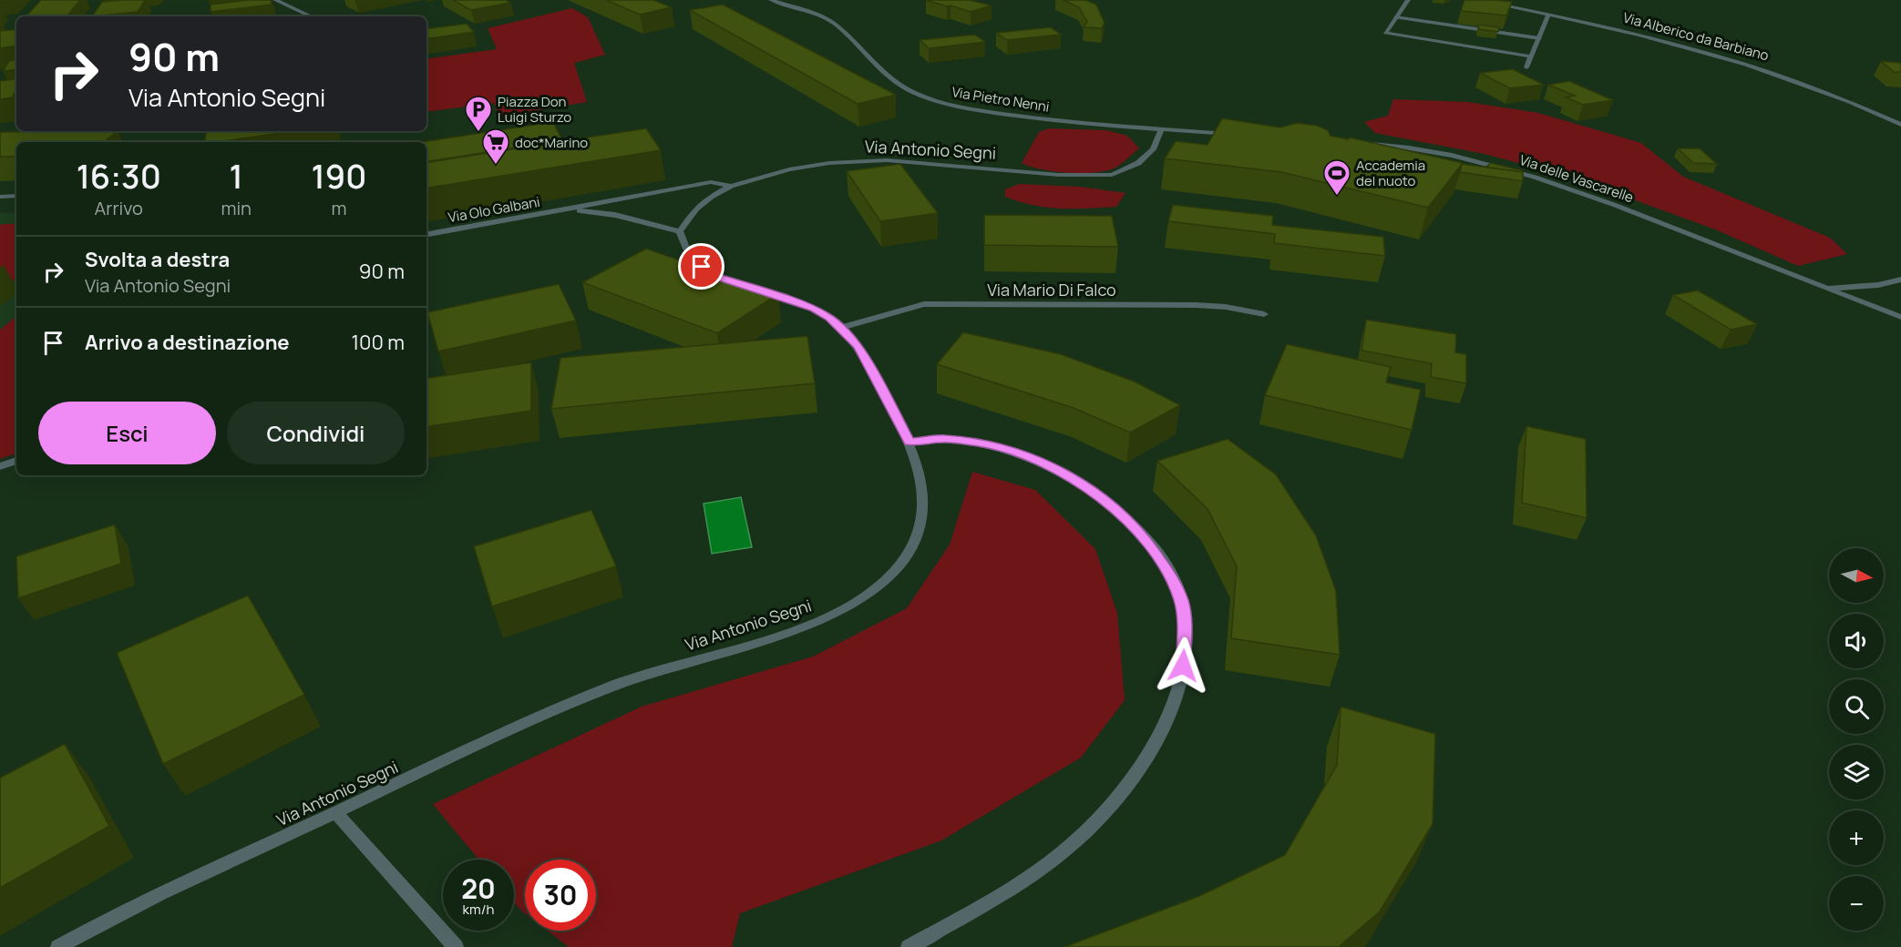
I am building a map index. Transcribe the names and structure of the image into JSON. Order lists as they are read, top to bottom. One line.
{"streets":{"street":["Via Alberico da Barbiano","Via Pietro Nenni","Via Antonio Segni","Via delle Vascarelle","Via Olo Galbani","Via Mario Di Falco"]},"crossings":[["Via Pietro Nenni","Via Antonio Segni"],["Via Antonio Segni","Via Olo Galbani"],["Via Antonio Segni","Via Mario Di Falco"]],"places":{"parking":["Piazza Don Luigi Sturzo"],"supermarket":["doc*Marino"],"sports":["Accademia del nuoto"]},"north":"right","page":{"turn":["90 m","Via Antonio Segni"],"eta":["16:30","Arrivo","1","min","190","m"],"list":[{"name":"Svolta a destra","note":"Via Antonio Segni","value":"90 m"},{"name":"Arrivo a destinazione","value":"100 m"}],"buttons":["Esci","Condividi"],"map_buttons":["+","−"],"speed":"20 km/h","limit":"30"}}
